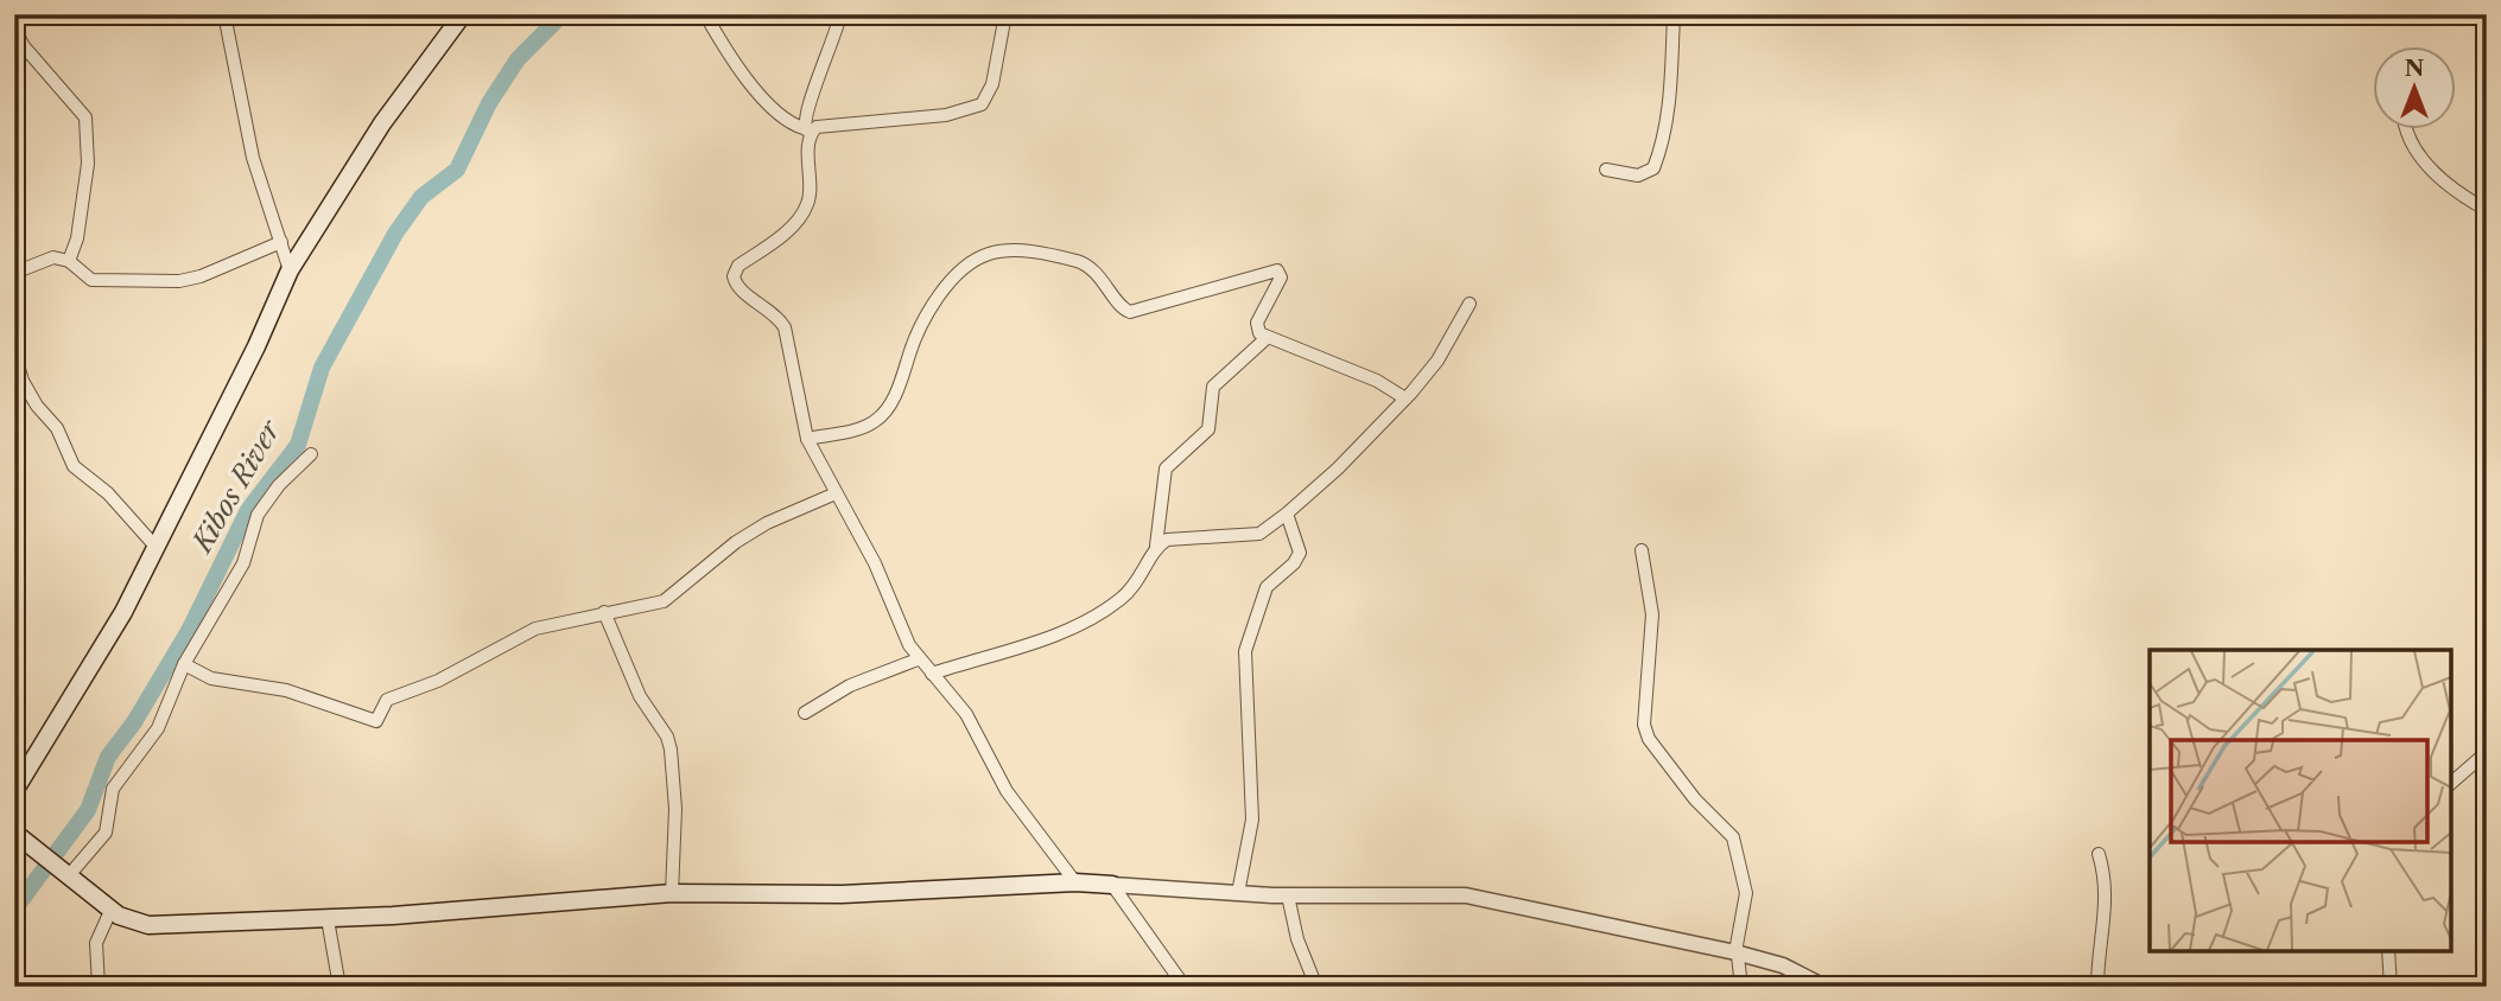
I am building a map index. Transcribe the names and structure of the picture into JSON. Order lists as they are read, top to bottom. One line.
{"water":["Kibos River"],"north":"top"}
